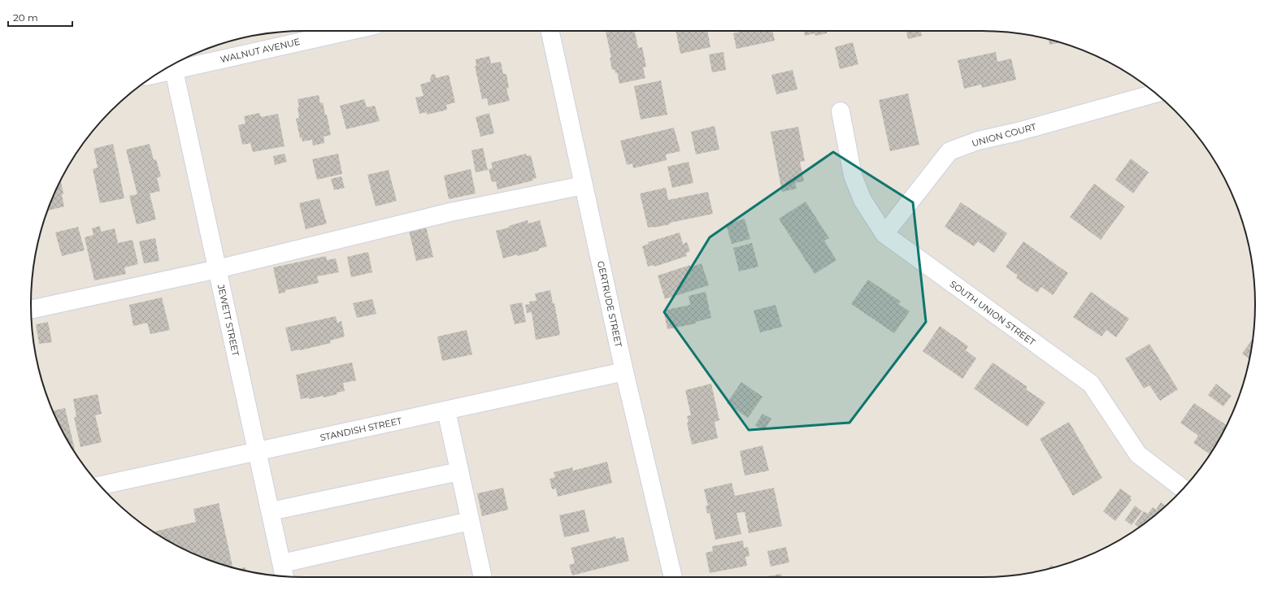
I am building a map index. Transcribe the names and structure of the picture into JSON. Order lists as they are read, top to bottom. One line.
{"streets":{"street":["WALNUT AVENUE","UNION COURT","GERTRUDE STREET","SOUTH UNION STREET","JEWETT STREET","STANDISH STREET"]},"crossings":[["WALNUT AVENUE","JEWETT STREET"],["UNION COURT","SOUTH UNION STREET"],["GERTRUDE STREET","STANDISH STREET"],["JEWETT STREET","STANDISH STREET"]],"scale_bar":"20 m"}
